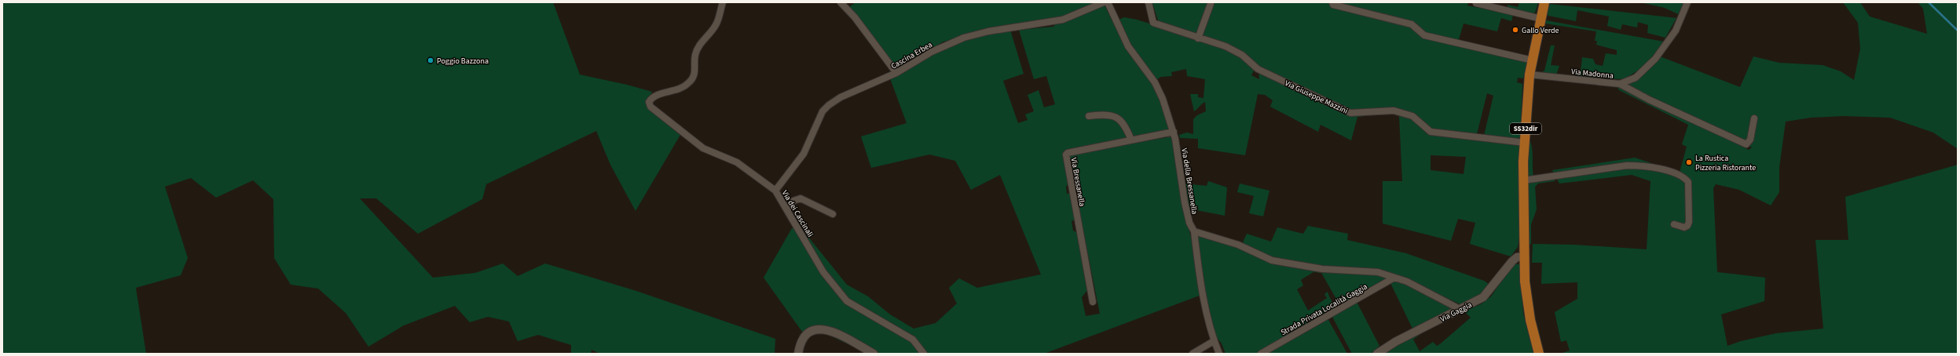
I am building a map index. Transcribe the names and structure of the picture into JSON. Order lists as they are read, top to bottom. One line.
{"streets":{"main road":["SS32dir"],"street":["Cascina Erbea","Via Madonna","Via Giuseppe Mazzini","Via della Bressanella","Via Bressanella","Via dei Cascinali","Strada Privata Località Gaggia","Via Gaggia"]},"crossings":[["Cascina Erbea","Via dei Cascinali"],["Via Madonna","SS32dir"],["Via Giuseppe Mazzini","SS32dir"],["SS32dir","Via Gaggia"],["Via della Bressanella","Via Bressanella"]],"places":["Gallo Verde","Poggio Bazzona","La Rustica Pizzeria Ristorante"]}
